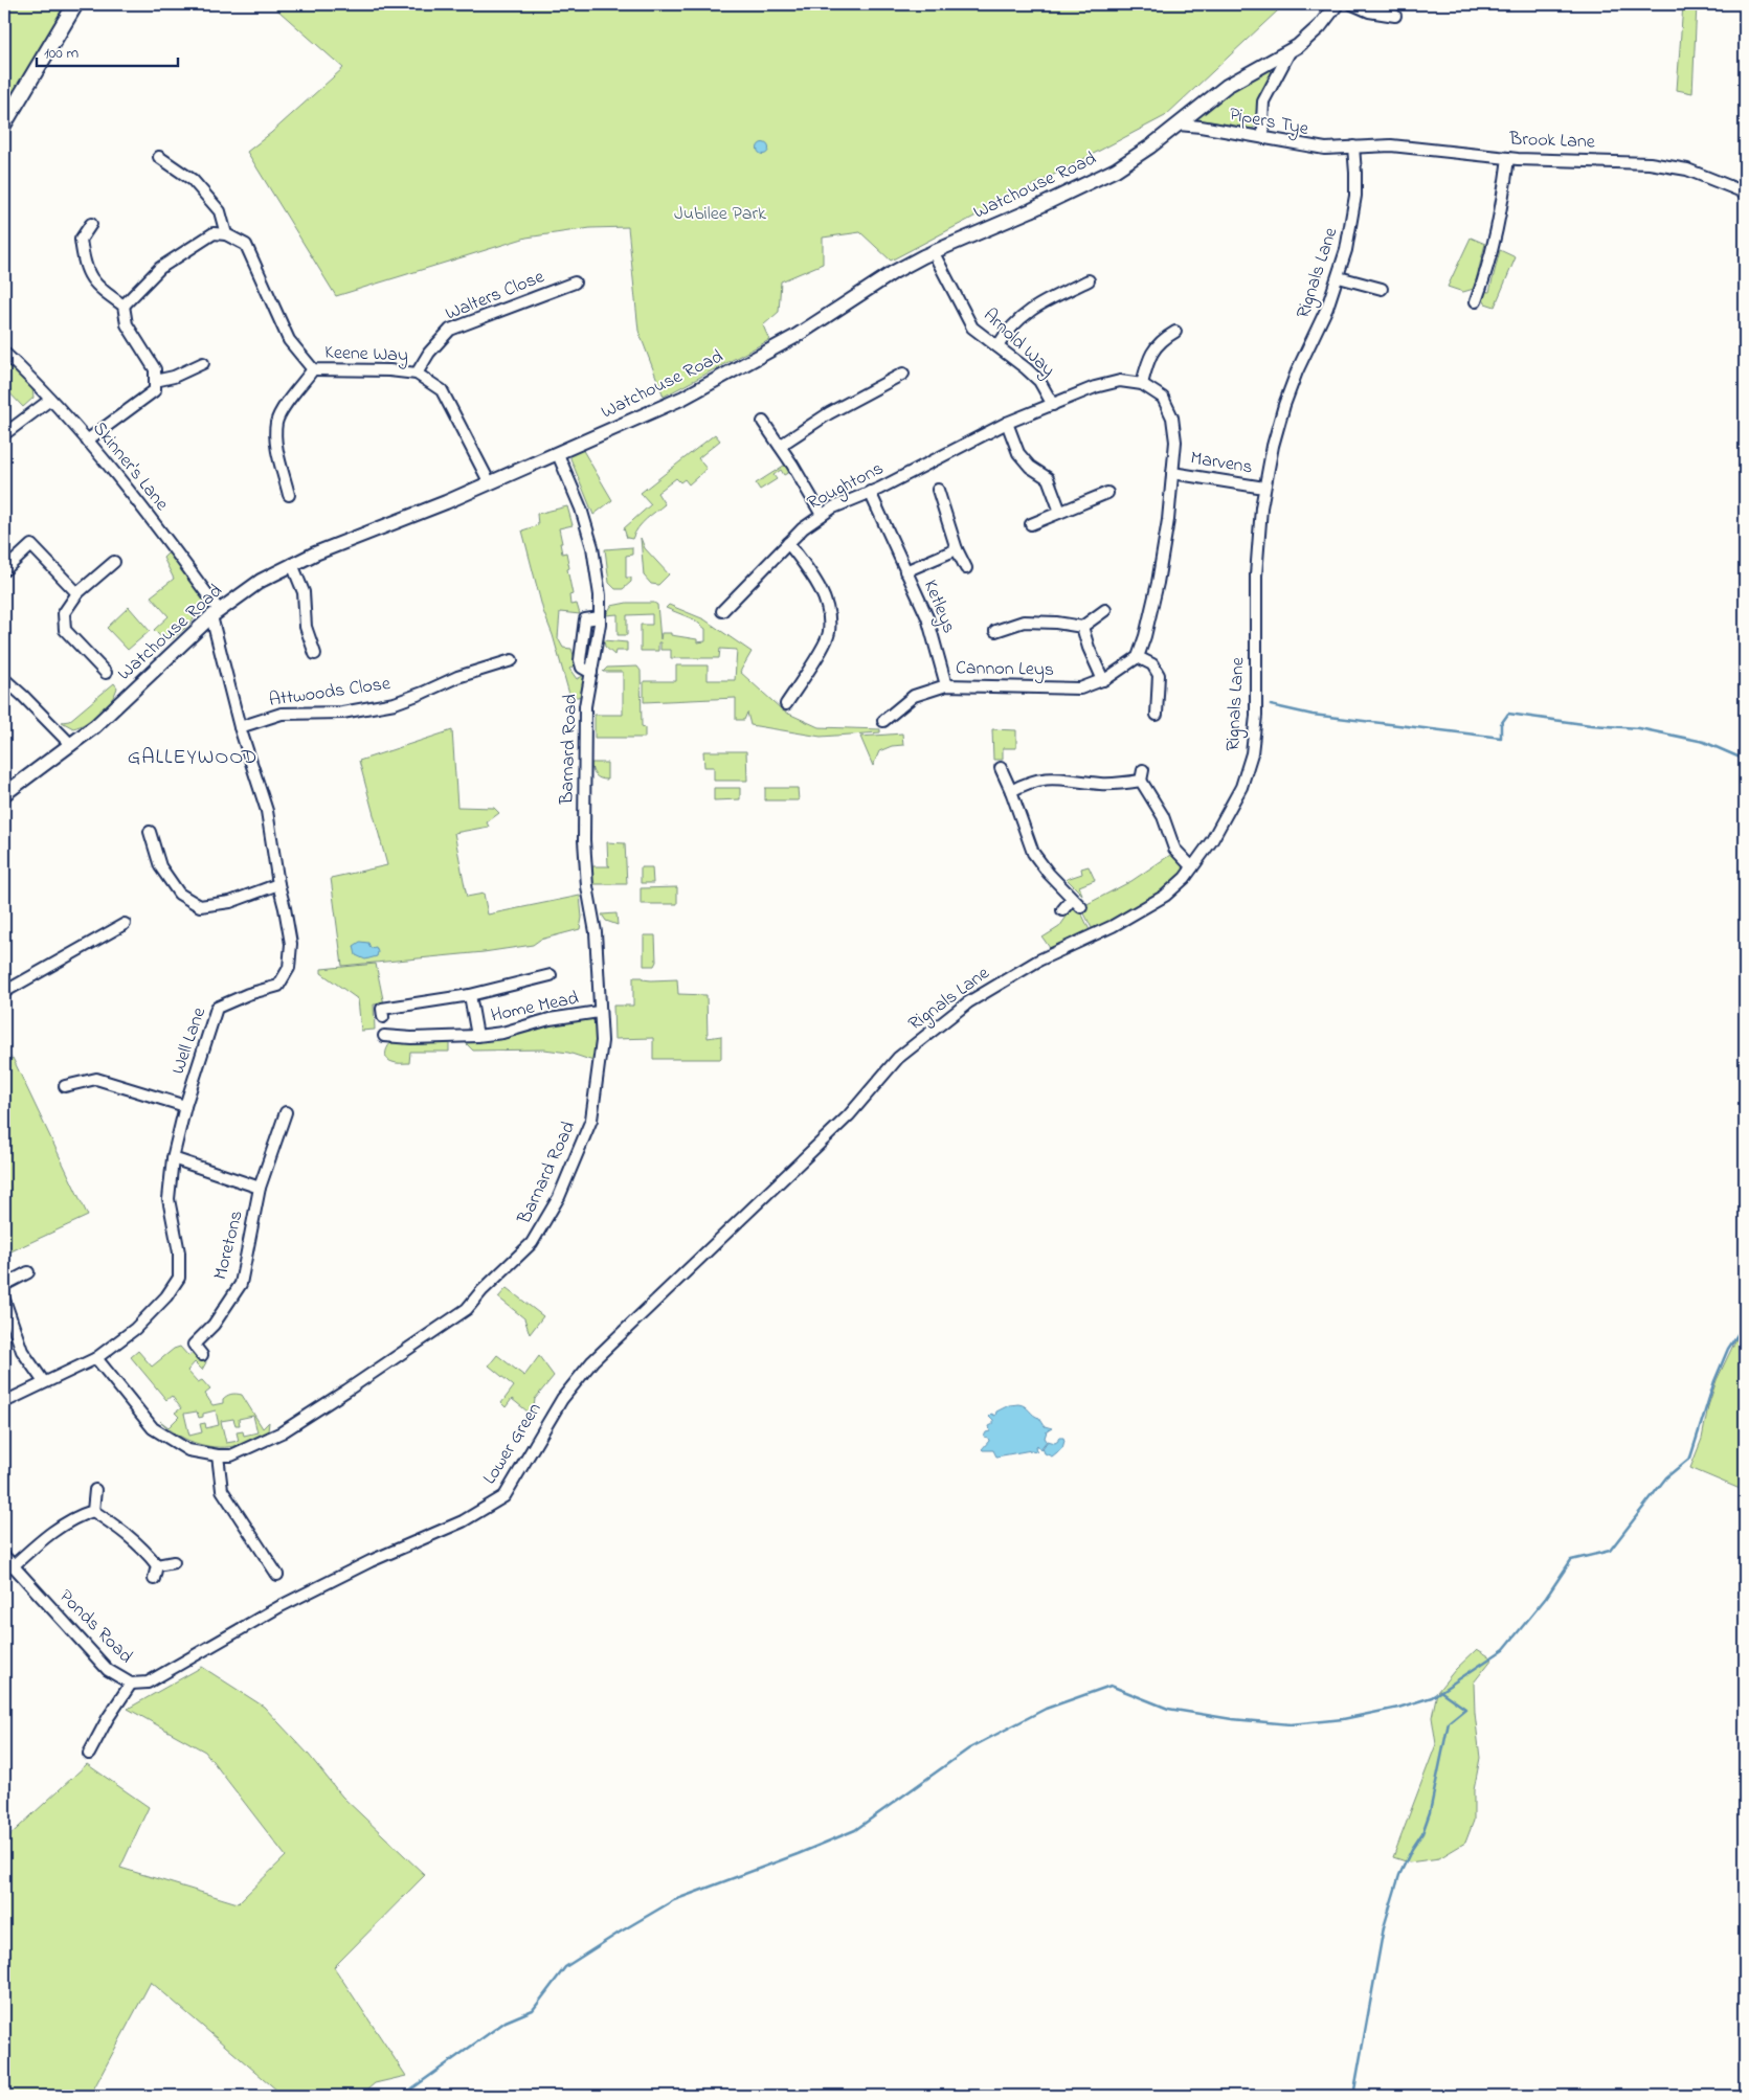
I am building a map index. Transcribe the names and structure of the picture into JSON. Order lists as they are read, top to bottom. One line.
{"streets":{"street":["Pipers Tye","Brook Lane","Watchouse Road","Rignals Lane","Walters Close","Arnold Way","Keene Way","Marvens","Skinner's Lane","Roughtons","Ketleys","Cannon Leys","Attwoods Close","Barnard Road","Home Mead","Well Lane","Moretons","Lower Green","Ponds Road"]},"crossings":[["Pipers Tye","Brook Lane"],["Pipers Tye","Watchouse Road"],["Pipers Tye","Rignals Lane"],["Brook Lane","Rignals Lane"],["Watchouse Road","Arnold Way"],["Watchouse Road","Keene Way"],["Watchouse Road","Skinner's Lane"],["Watchouse Road","Barnard Road"],["Watchouse Road","Well Lane"],["Rignals Lane","Marvens"],["Rignals Lane","Lower Green"],["Walters Close","Keene Way"],["Arnold Way","Roughtons"],["Marvens","Roughtons"],["Skinner's Lane","Well Lane"],["Roughtons","Ketleys"],["Ketleys","Cannon Leys"],["Attwoods Close","Well Lane"],["Barnard Road","Home Mead"],["Barnard Road","Well Lane"],["Lower Green","Ponds Road"]],"districts":["GALLEYWOOD"],"parks":["Jubilee Park"],"scale_bar":"100 m"}
